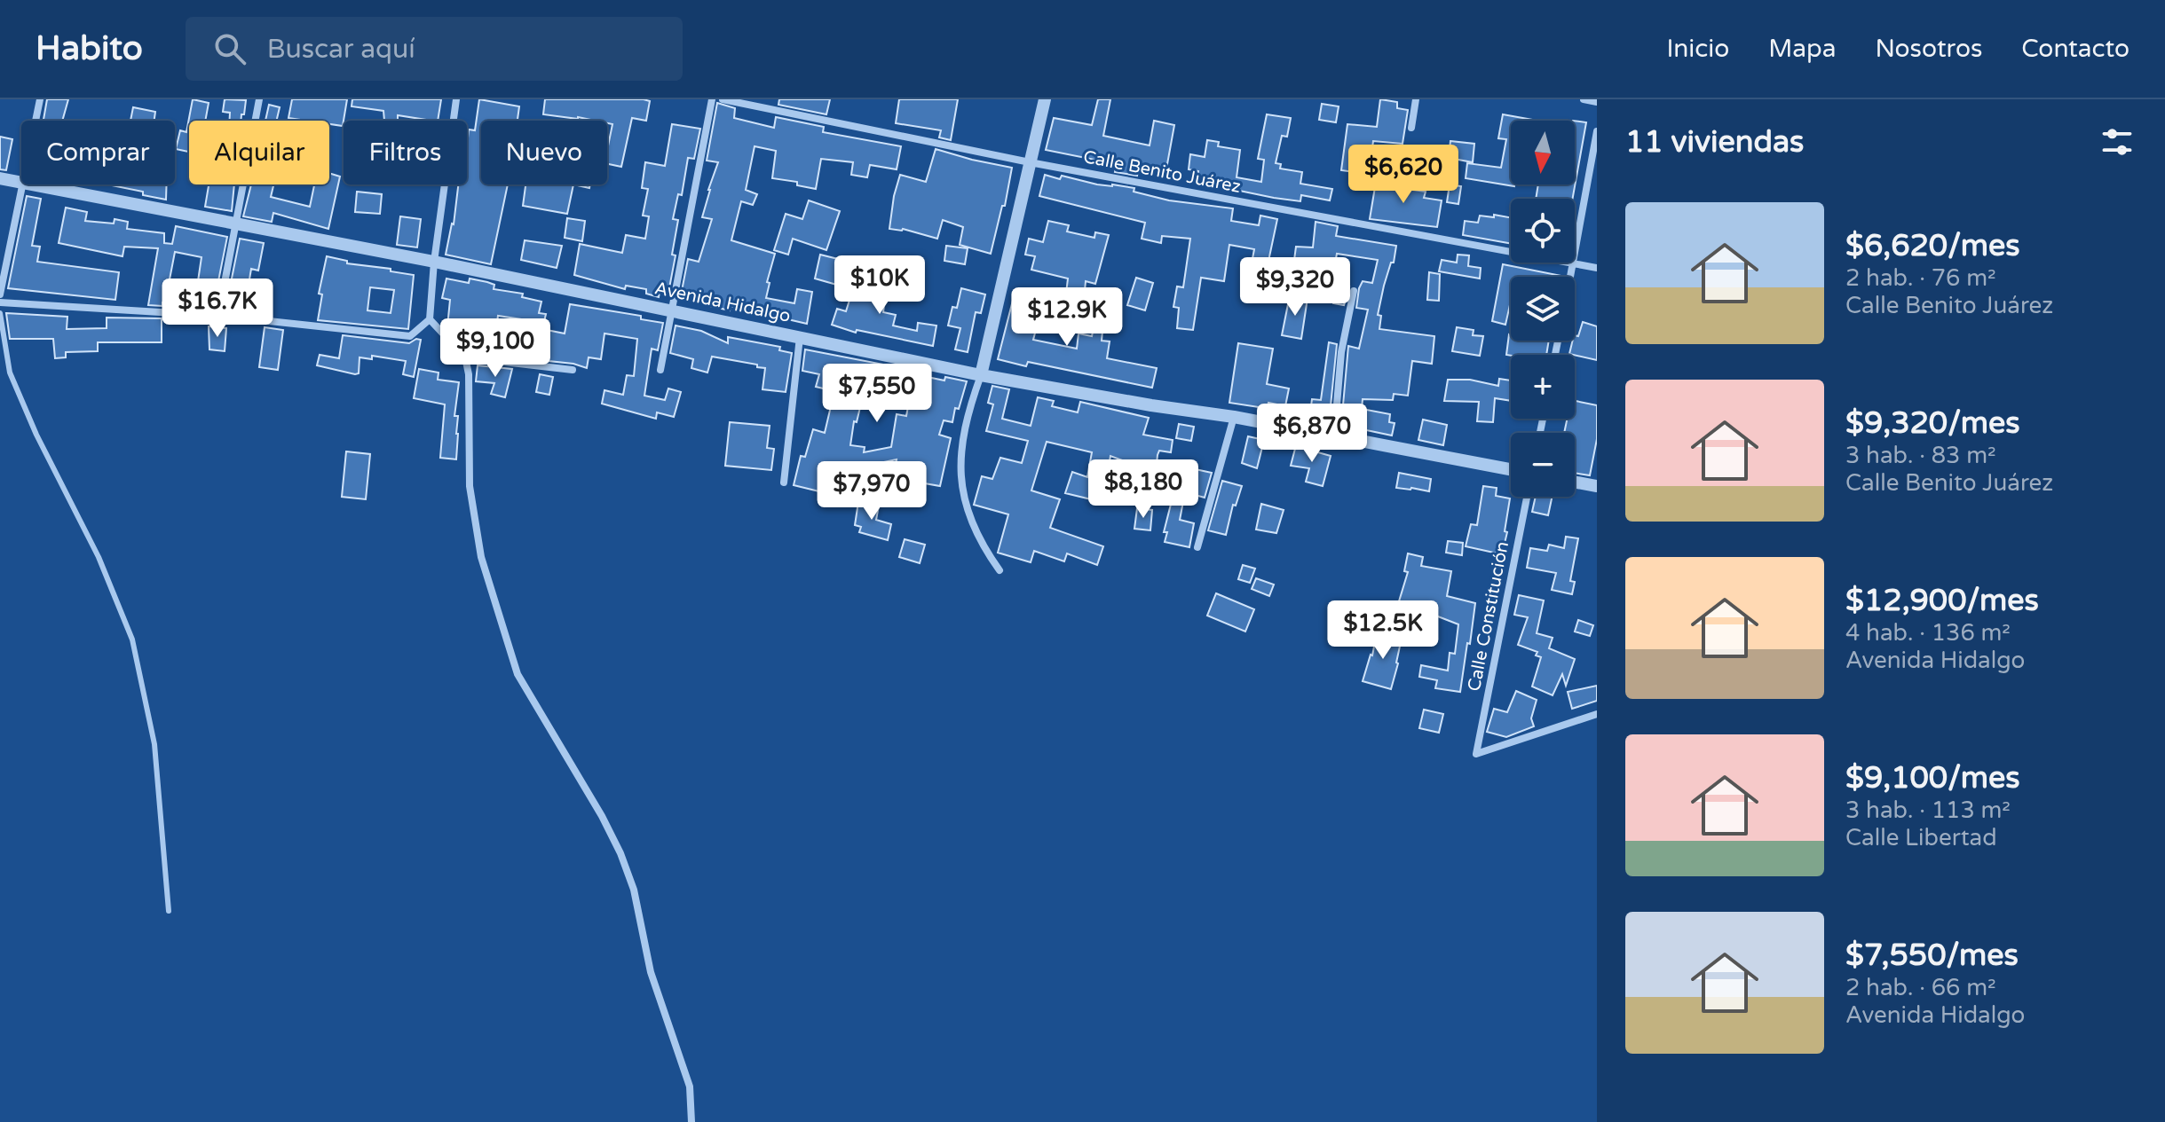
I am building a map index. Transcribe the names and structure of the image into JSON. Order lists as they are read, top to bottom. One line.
{"streets":{"street":["Calle Benito Juárez","Avenida Hidalgo","Calle Constitución"]},"north":"bottom","page":{"header":"Habito","search":"Buscar aquí","nav":["Inicio","Mapa","Nosotros","Contacto"],"heading":"11 viviendas","map_buttons":["+","−"],"chip":["Comprar","Alquilar","Filtros","Nuevo"],"price":["$6,620","$10K","$9,320","$16.7K","$12.9K","$9,100","$7,550","$6,870","$8,180","$7,970","$12.5K"],"list":[{"name":"$6,620/mes","note":"2 hab. · 76 m² · Calle Benito Juárez"},{"name":"$9,320/mes","note":"3 hab. · 83 m² · Calle Benito Juárez"},{"name":"$12,900/mes","note":"4 hab. · 136 m² · Avenida Hidalgo"},{"name":"$9,100/mes","note":"3 hab. · 113 m² · Calle Libertad"},{"name":"$7,550/mes","note":"2 hab. · 66 m² · Avenida Hidalgo"}]}}
